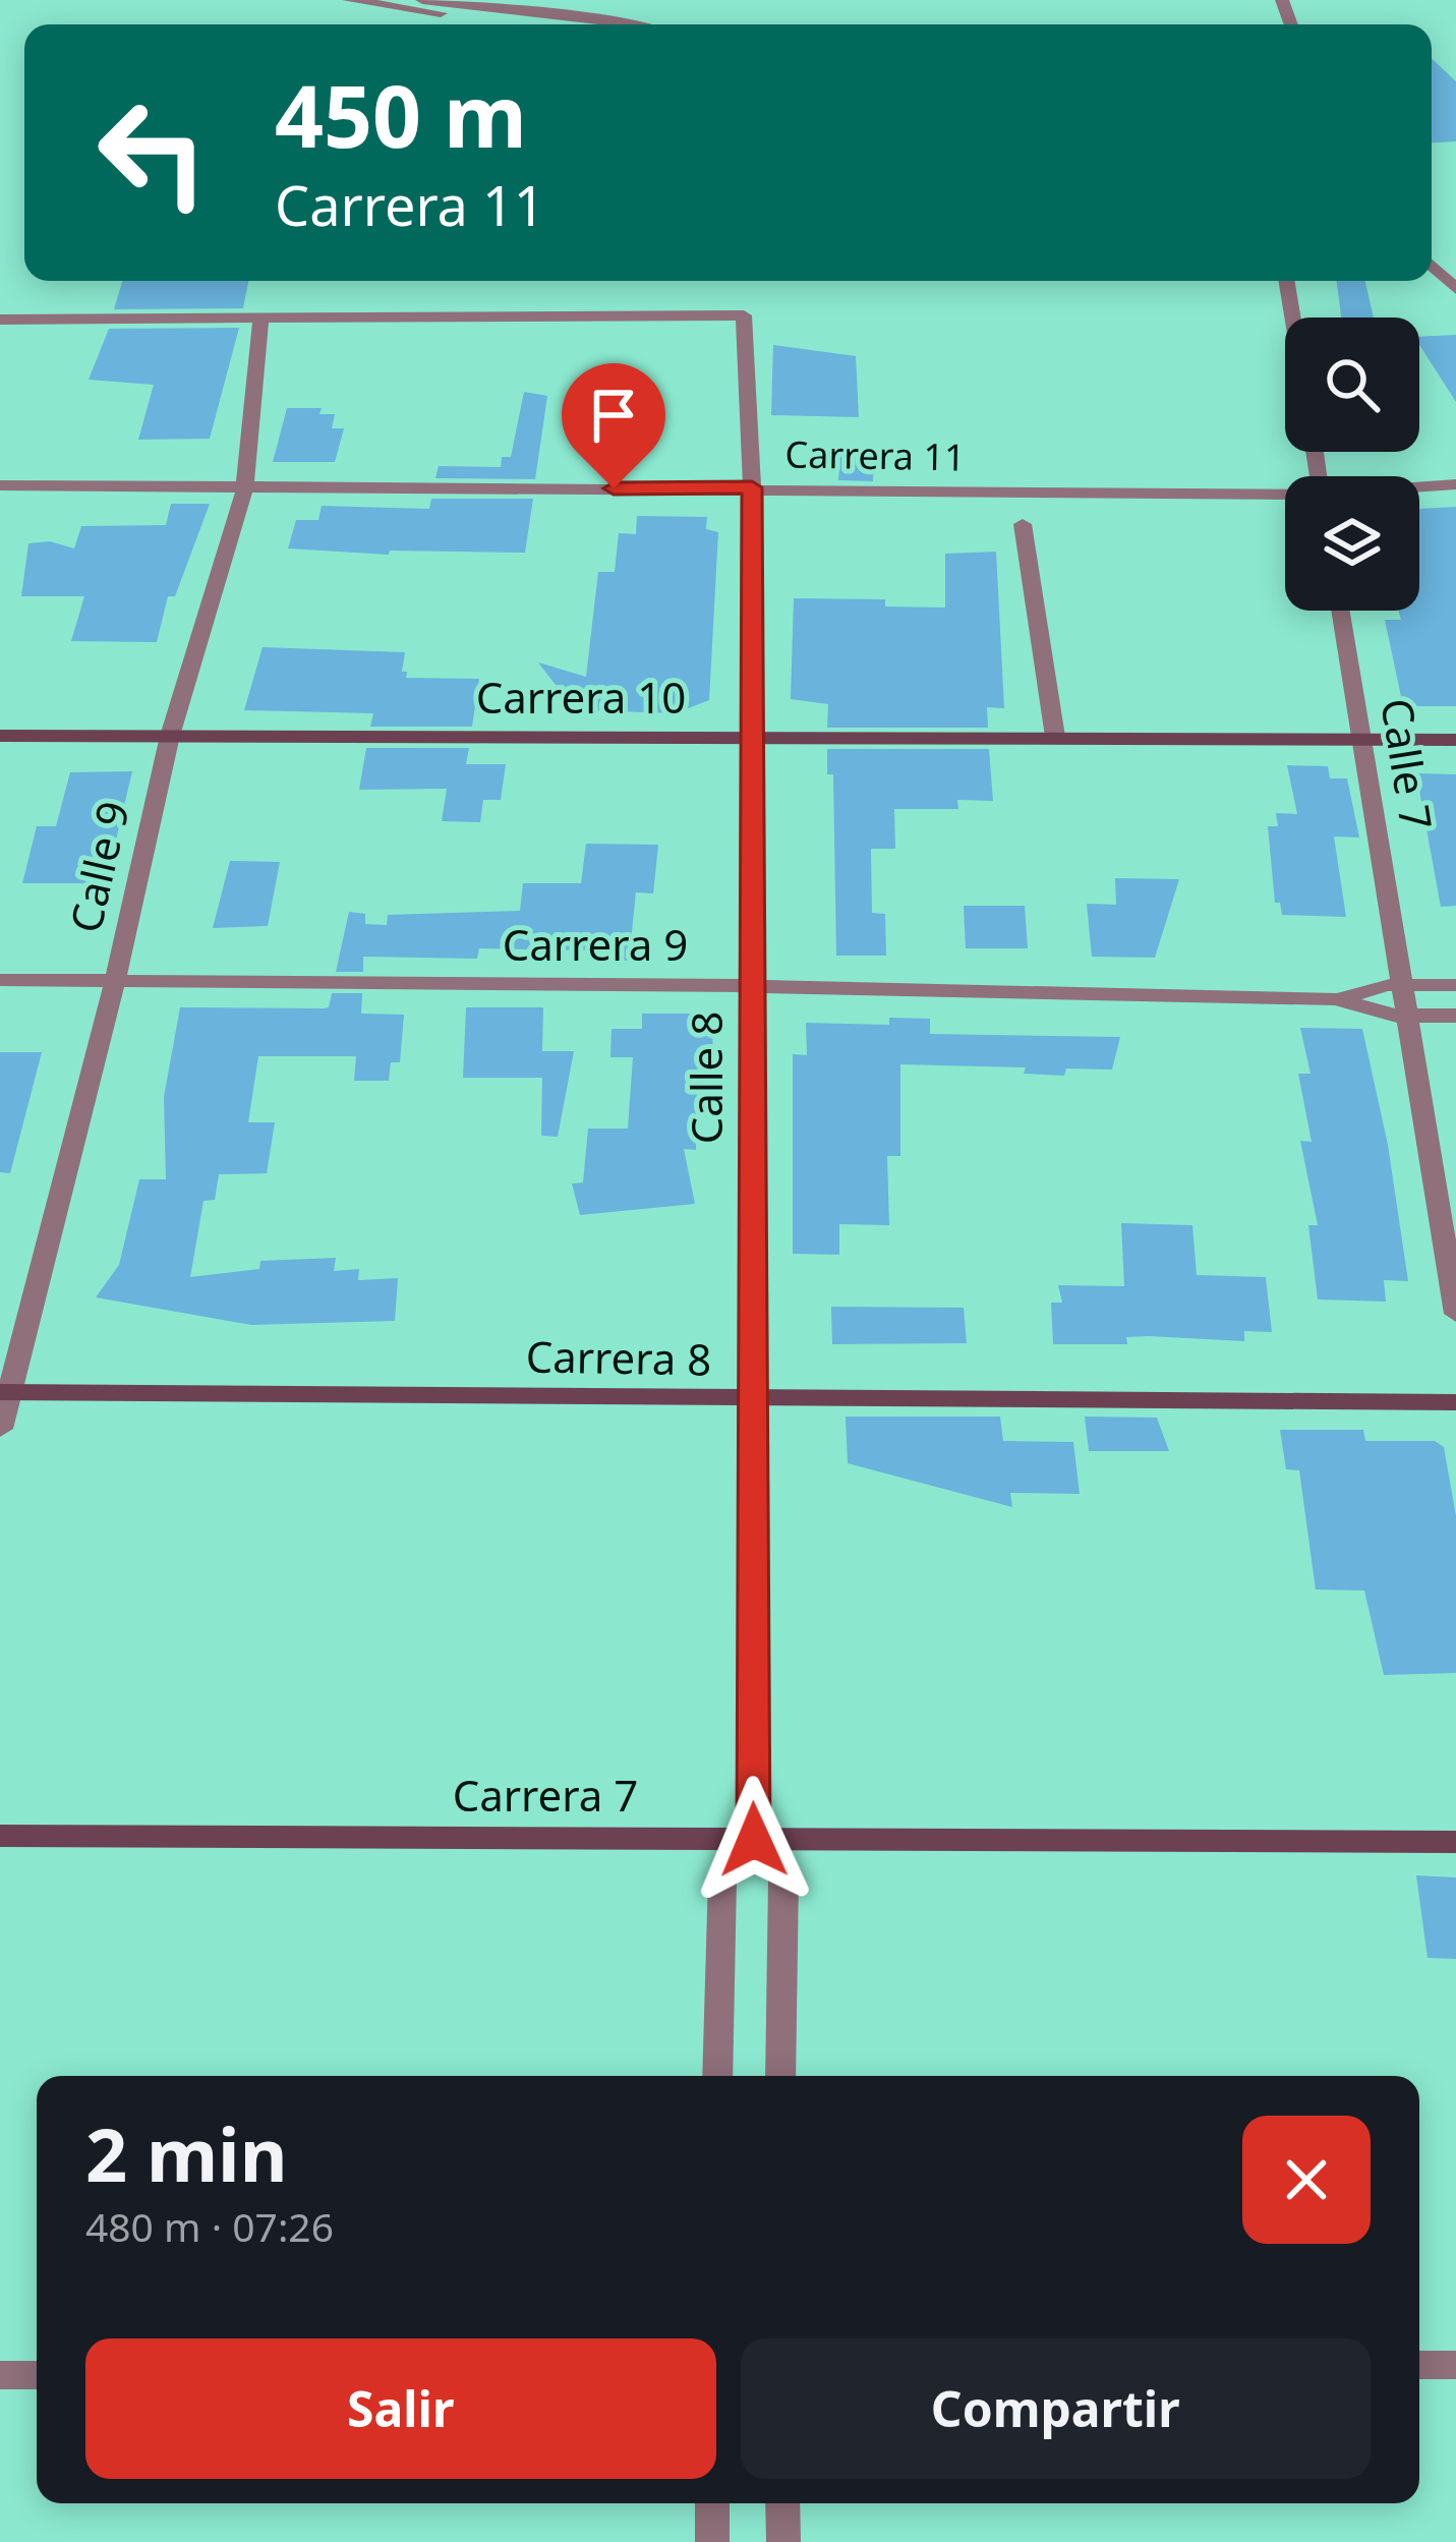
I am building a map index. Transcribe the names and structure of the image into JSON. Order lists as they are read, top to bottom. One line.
{"streets":{"street":["Carrera 11","Carrera 10","Calle 7","Calle 9","Carrera 9","Calle 8","Carrera 8","Carrera 7"]},"crossings":[["Carrera 11","Calle 9"],["Carrera 11","Calle 8"],["Carrera 10","Calle 7"],["Carrera 10","Calle 9"],["Carrera 10","Calle 8"],["Calle 7","Carrera 9"],["Calle 9","Carrera 9"],["Calle 9","Calle 8"],["Calle 9","Carrera 8"],["Carrera 9","Calle 8"],["Calle 8","Carrera 8"],["Calle 8","Carrera 7"]],"page":{"turn":["450 m","Carrera 11"],"heading":["2 min","480 m · 07:26"],"buttons":["Salir","Compartir"]}}
